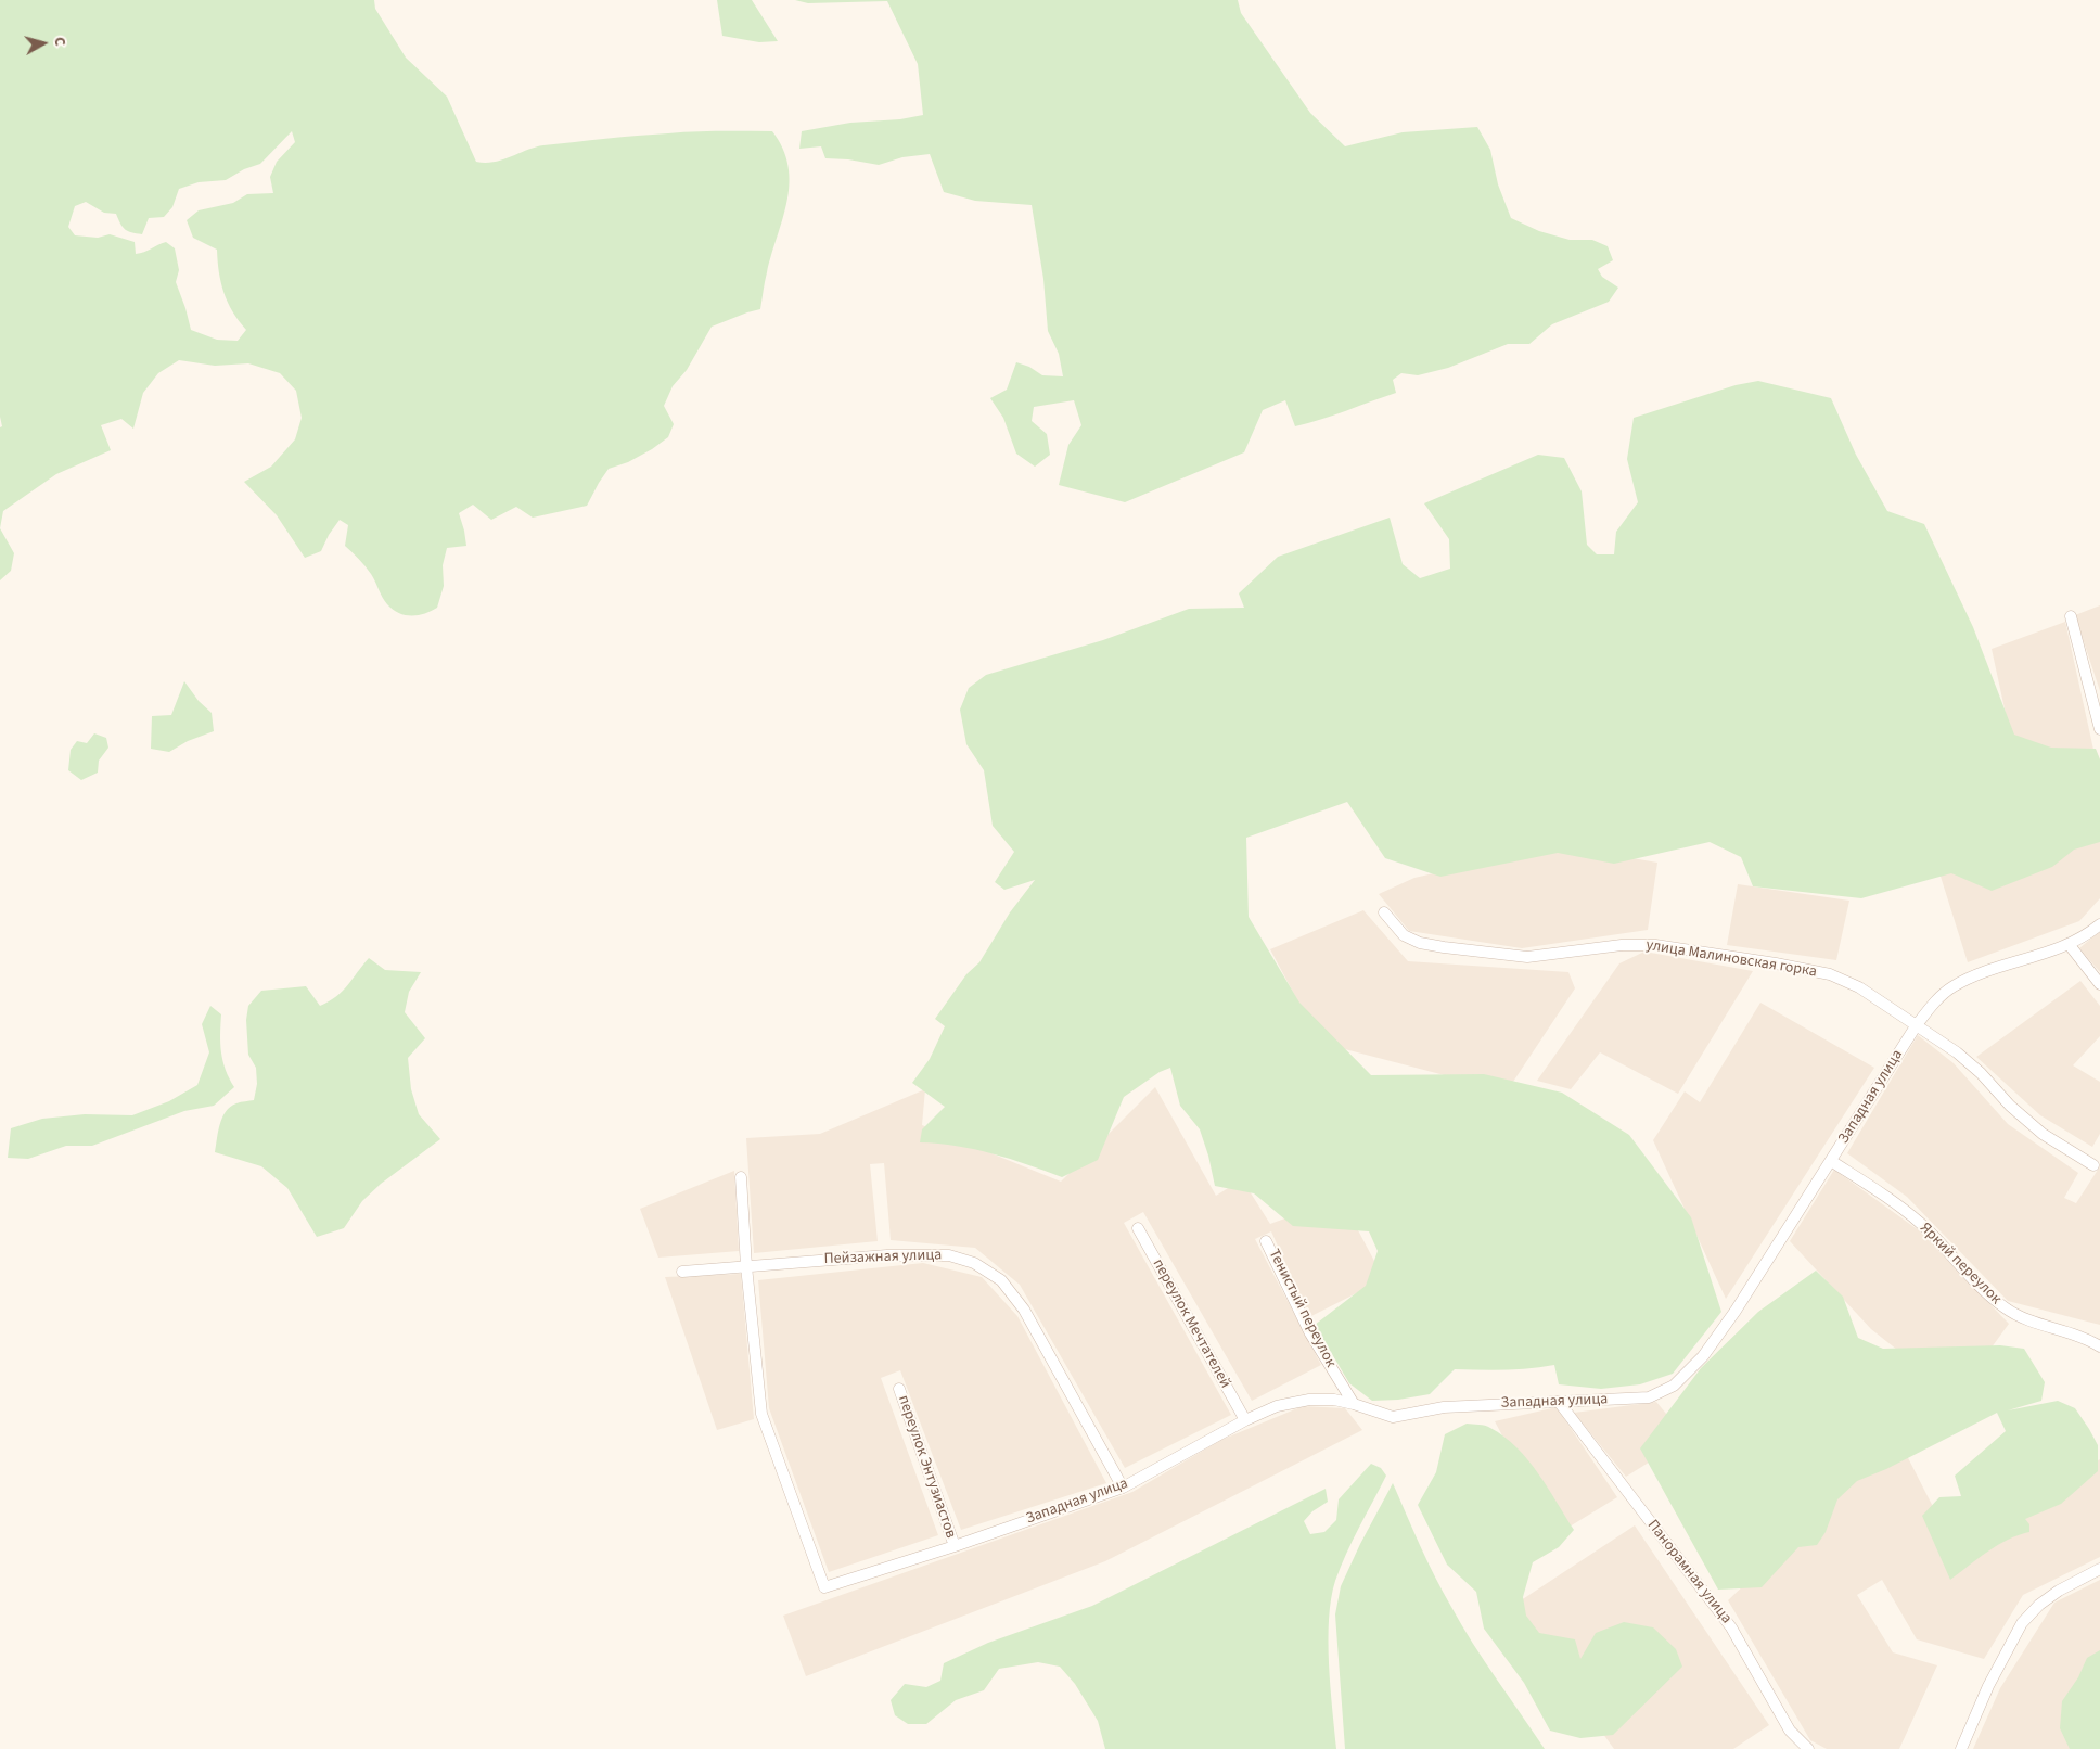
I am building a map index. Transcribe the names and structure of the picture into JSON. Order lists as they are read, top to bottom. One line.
{"streets":{"street":["улица Малиновская горка","Западная улица","Пейзажная улица","Яркий переулок","Тенистый переулок","переулок Мечтателей","переулок Энтузиастов","Панорамная улица"]},"crossings":[["улица Малиновская горка","Западная улица"],["Западная улица","Пейзажная улица"],["Западная улица","Яркий переулок"],["Западная улица","Тенистый переулок"],["Западная улица","переулок Мечтателей"],["Западная улица","переулок Энтузиастов"],["Западная улица","Панорамная улица"]],"north":"right"}
